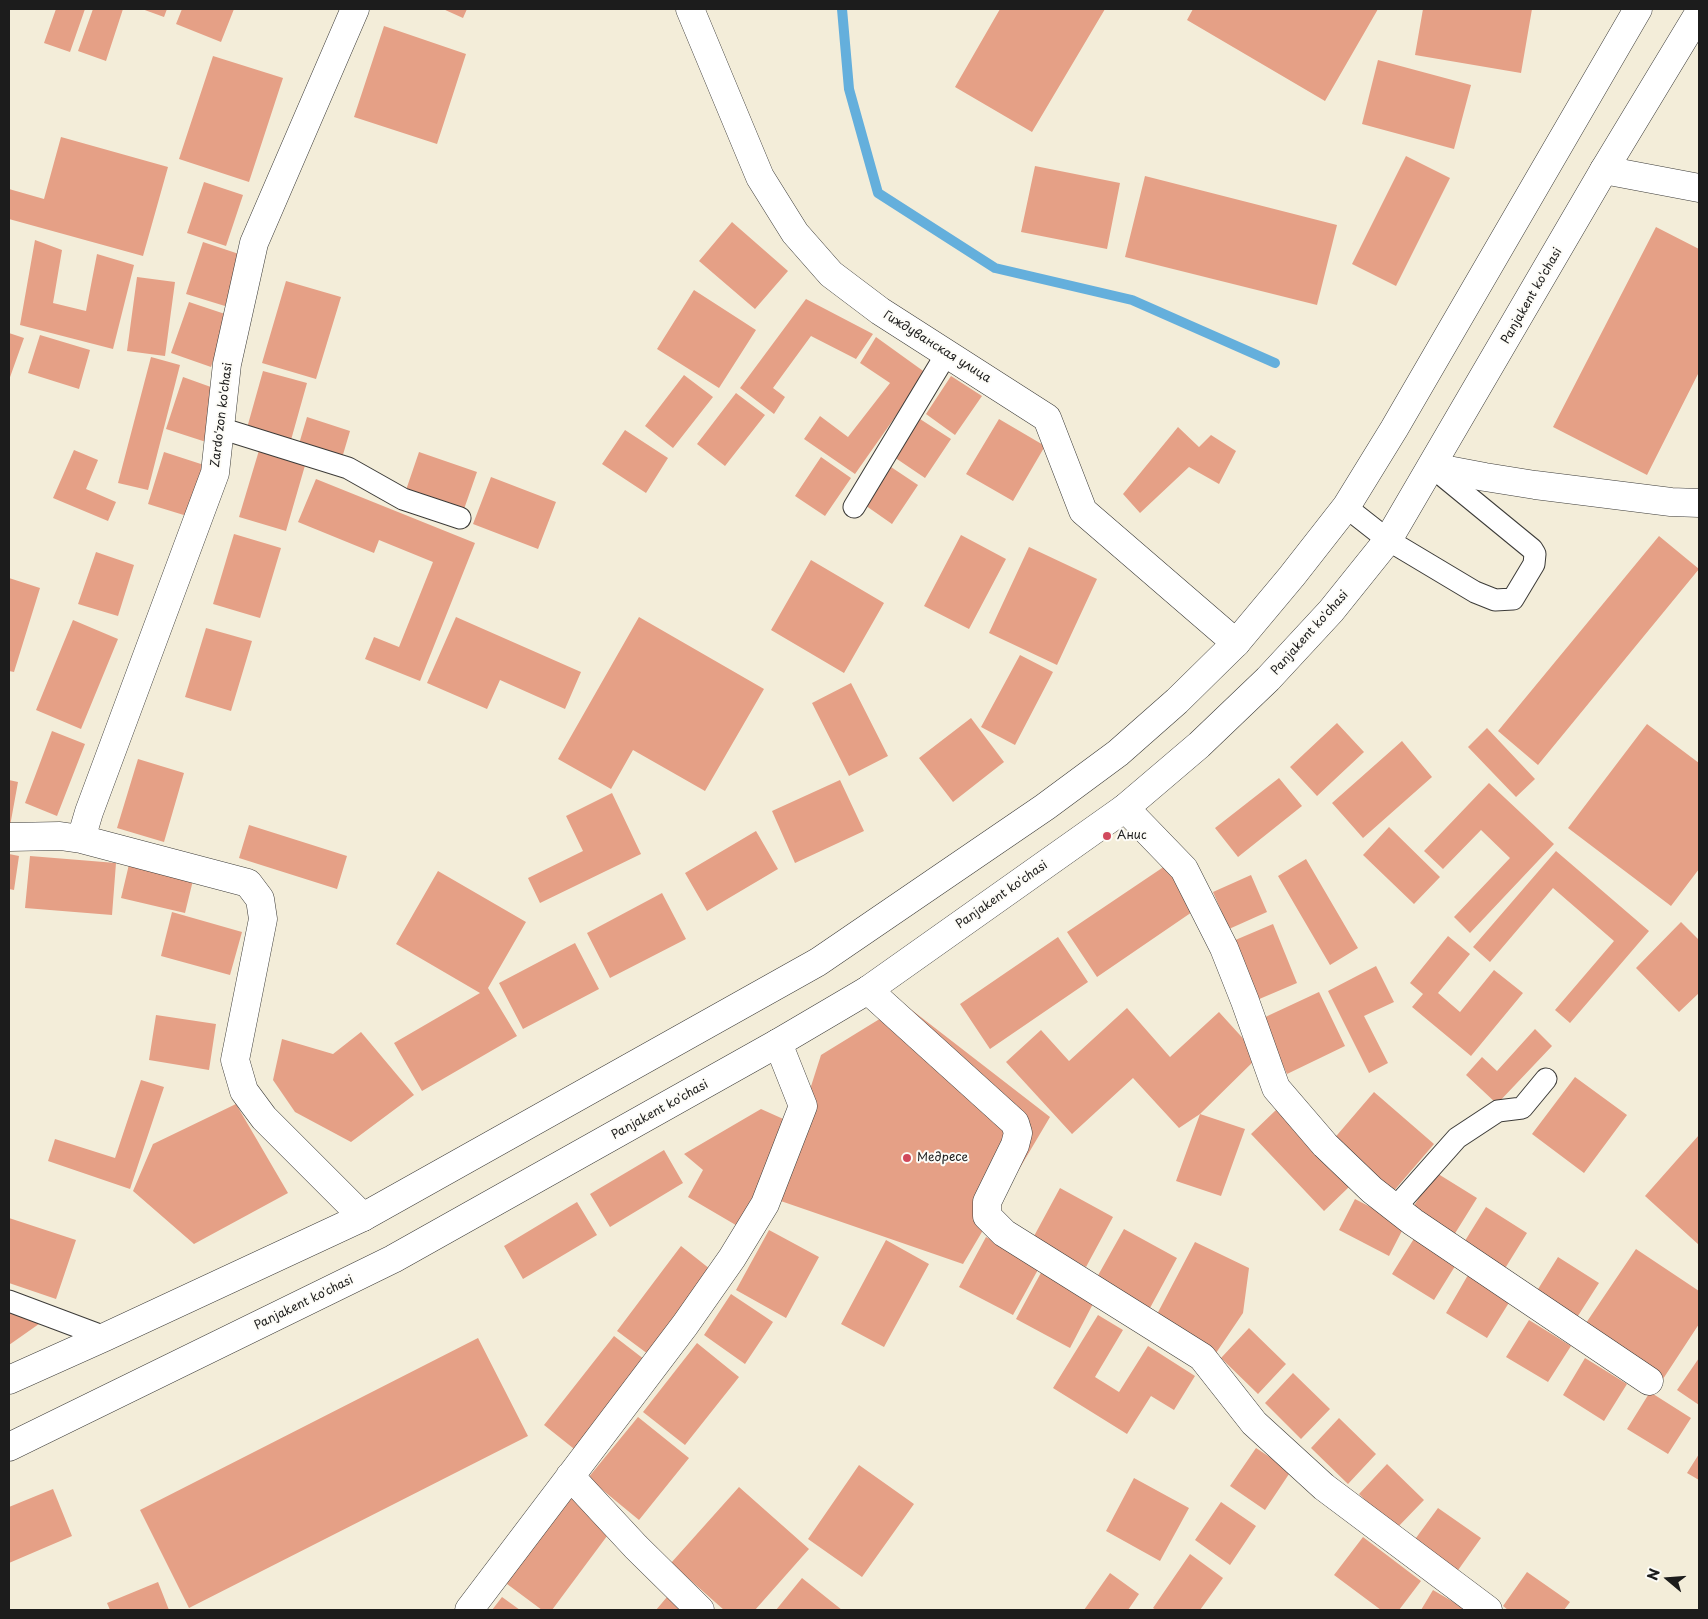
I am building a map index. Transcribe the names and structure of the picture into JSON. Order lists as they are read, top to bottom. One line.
{"streets":{"street":["Panjakent ko'chasi","Гиждуванская улица","Zardo'zon ko'chasi"]},"places":["Анис","Медресе"],"north":"left"}
